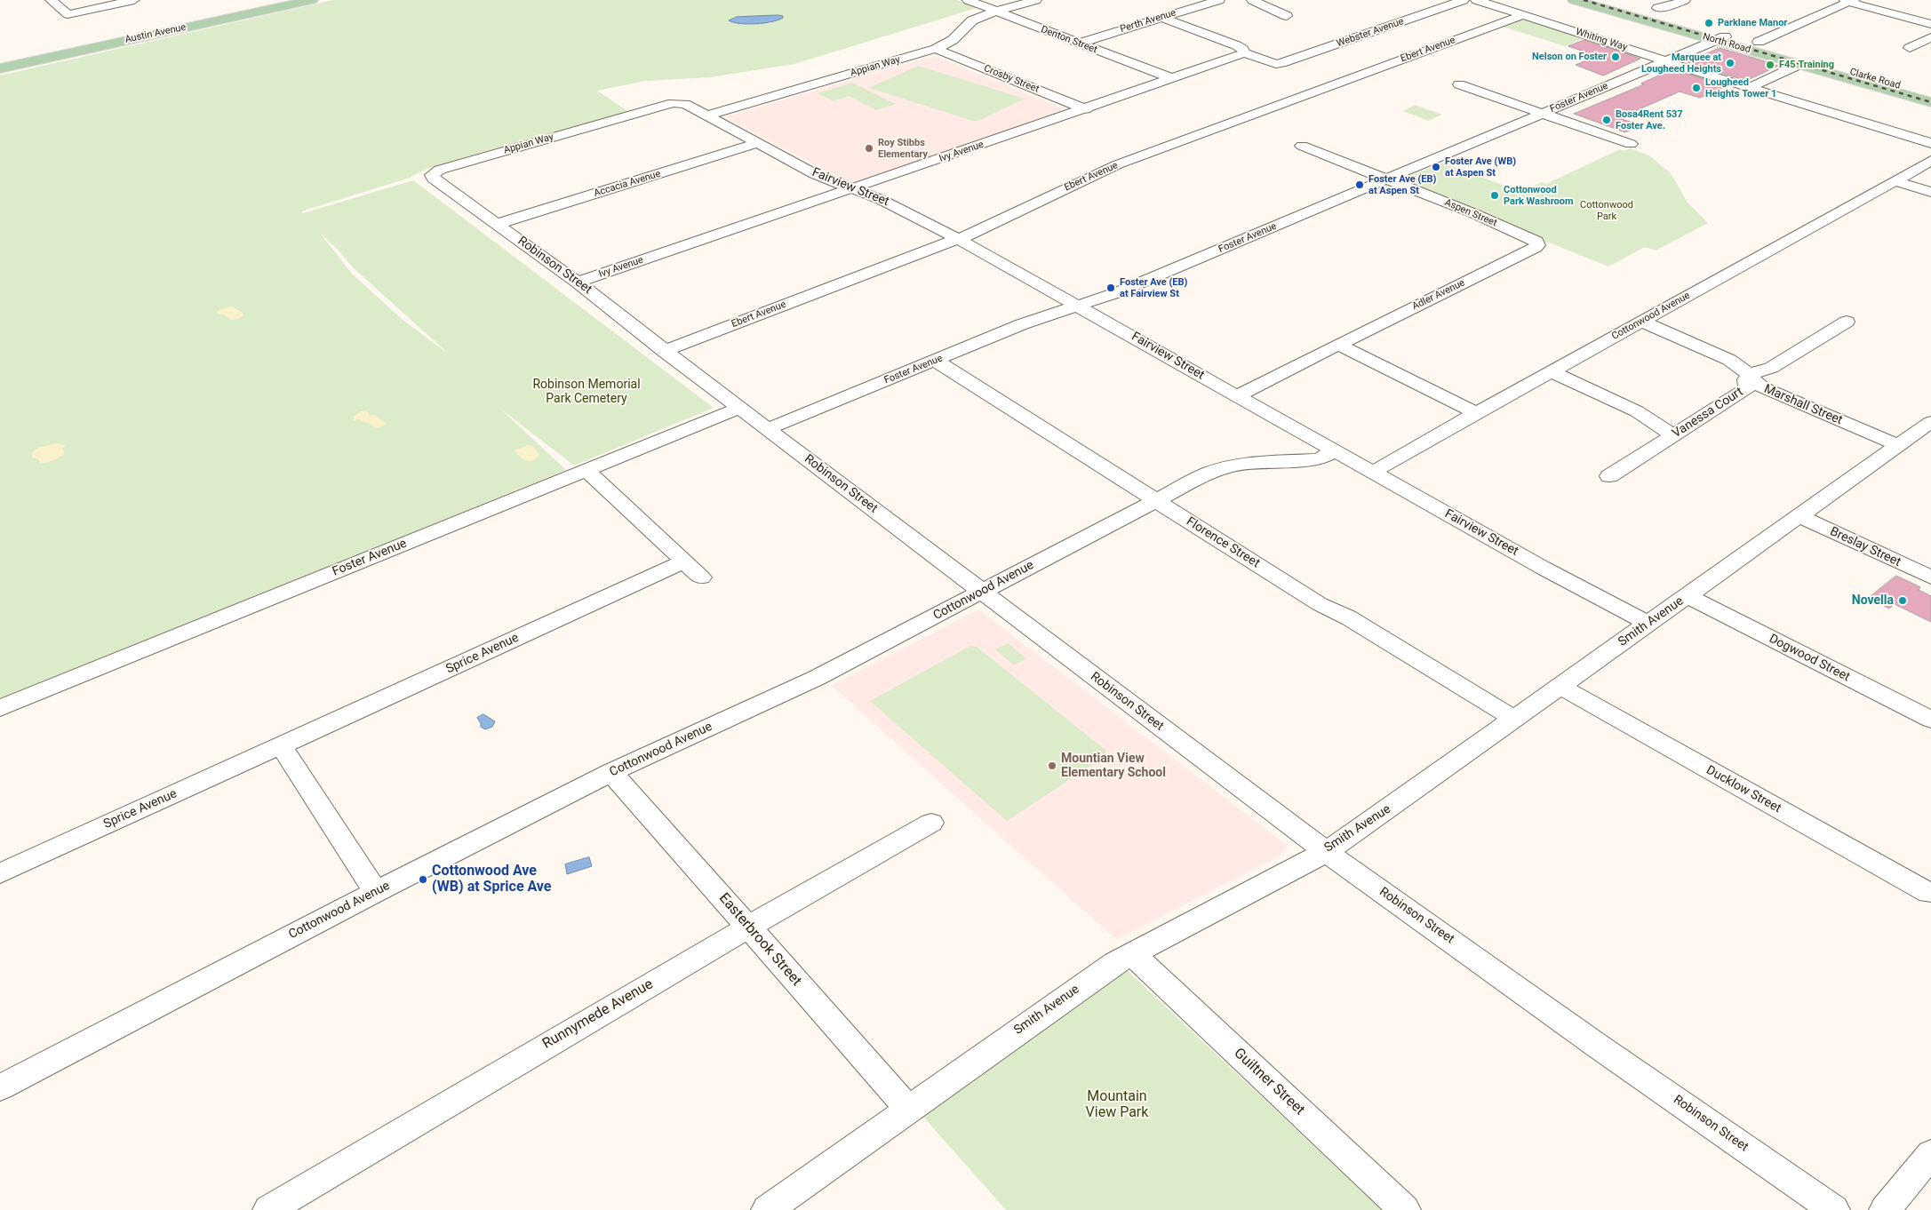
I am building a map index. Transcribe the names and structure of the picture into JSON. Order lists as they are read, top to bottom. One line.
{"streets":{"main road":["Austin Avenue","North Road","Clarke Road"],"street":["Perth Avenue","Webster Avenue","Denton Street","Whiting Way","Ebert Avenue","Appian Way","Crosby Street","Foster Avenue","Ivy Avenue","Accacia Avenue","Fairview Street","Aspen Street","Robinson Street","Adler Avenue","Cottonwood Avenue","Marshall Street","Vanessa Court","Florence Street","Breslay Street","Smith Avenue","Sprice Avenue","Dogwood Street","Ducklow Street","Easterbrook Street","Runnymede Avenue","Guiltner Street"]},"crossings":[["Perth Avenue","Denton Street"],["Webster Avenue","Ivy Avenue"],["Denton Street","Appian Way"],["Denton Street","Ivy Avenue"],["Whiting Way","Ebert Avenue"],["Whiting Way","Foster Avenue"],["North Road","Clarke Road"],["North Road","Foster Avenue"],["Ebert Avenue","Fairview Street"],["Ebert Avenue","Robinson Street"],["Appian Way","Crosby Street"],["Appian Way","Fairview Street"],["Appian Way","Robinson Street"],["Crosby Street","Ivy Avenue"],["Clarke Road","Foster Avenue"],["Foster Avenue","Fairview Street"],["Foster Avenue","Aspen Street"],["Foster Avenue","Robinson Street"],["Foster Avenue","Florence Street"],["Ivy Avenue","Fairview Street"],["Ivy Avenue","Robinson Street"],["Accacia Avenue","Fairview Street"],["Accacia Avenue","Robinson Street"],["Fairview Street","Adler Avenue"],["Fairview Street","Cottonwood Avenue"],["Fairview Street","Smith Avenue"],["Aspen Street","Adler Avenue"],["Robinson Street","Cottonwood Avenue"],["Robinson Street","Smith Avenue"],["Cottonwood Avenue","Marshall Street"],["Cottonwood Avenue","Florence Street"],["Cottonwood Avenue","Easterbrook Street"],["Marshall Street","Vanessa Court"],["Marshall Street","Smith Avenue"],["Florence Street","Smith Avenue"],["Breslay Street","Smith Avenue"],["Smith Avenue","Dogwood Street"],["Smith Avenue","Ducklow Street"],["Smith Avenue","Easterbrook Street"],["Smith Avenue","Guiltner Street"],["Easterbrook Street","Runnymede Avenue"]],"parks":["Cottonwood Park","Robinson Memorial Park Cemetery","Mountain View Park"],"places":["Parklane Manor","Nelson on Foster","Marquee at Lougheed Heights","F45 Training","Lougheed Heights Tower 1","Bosa4Rent 537 Foster Ave.","Roy Stibbs Elementary","Foster Ave (WB) at Aspen St","Foster Ave (EB) at Aspen St","Cottonwood Park Washroom","Foster Ave (EB) at Fairview St","Novella","Mountian View Elementary School","Cottonwood Ave (WB) at Sprice Ave"]}
